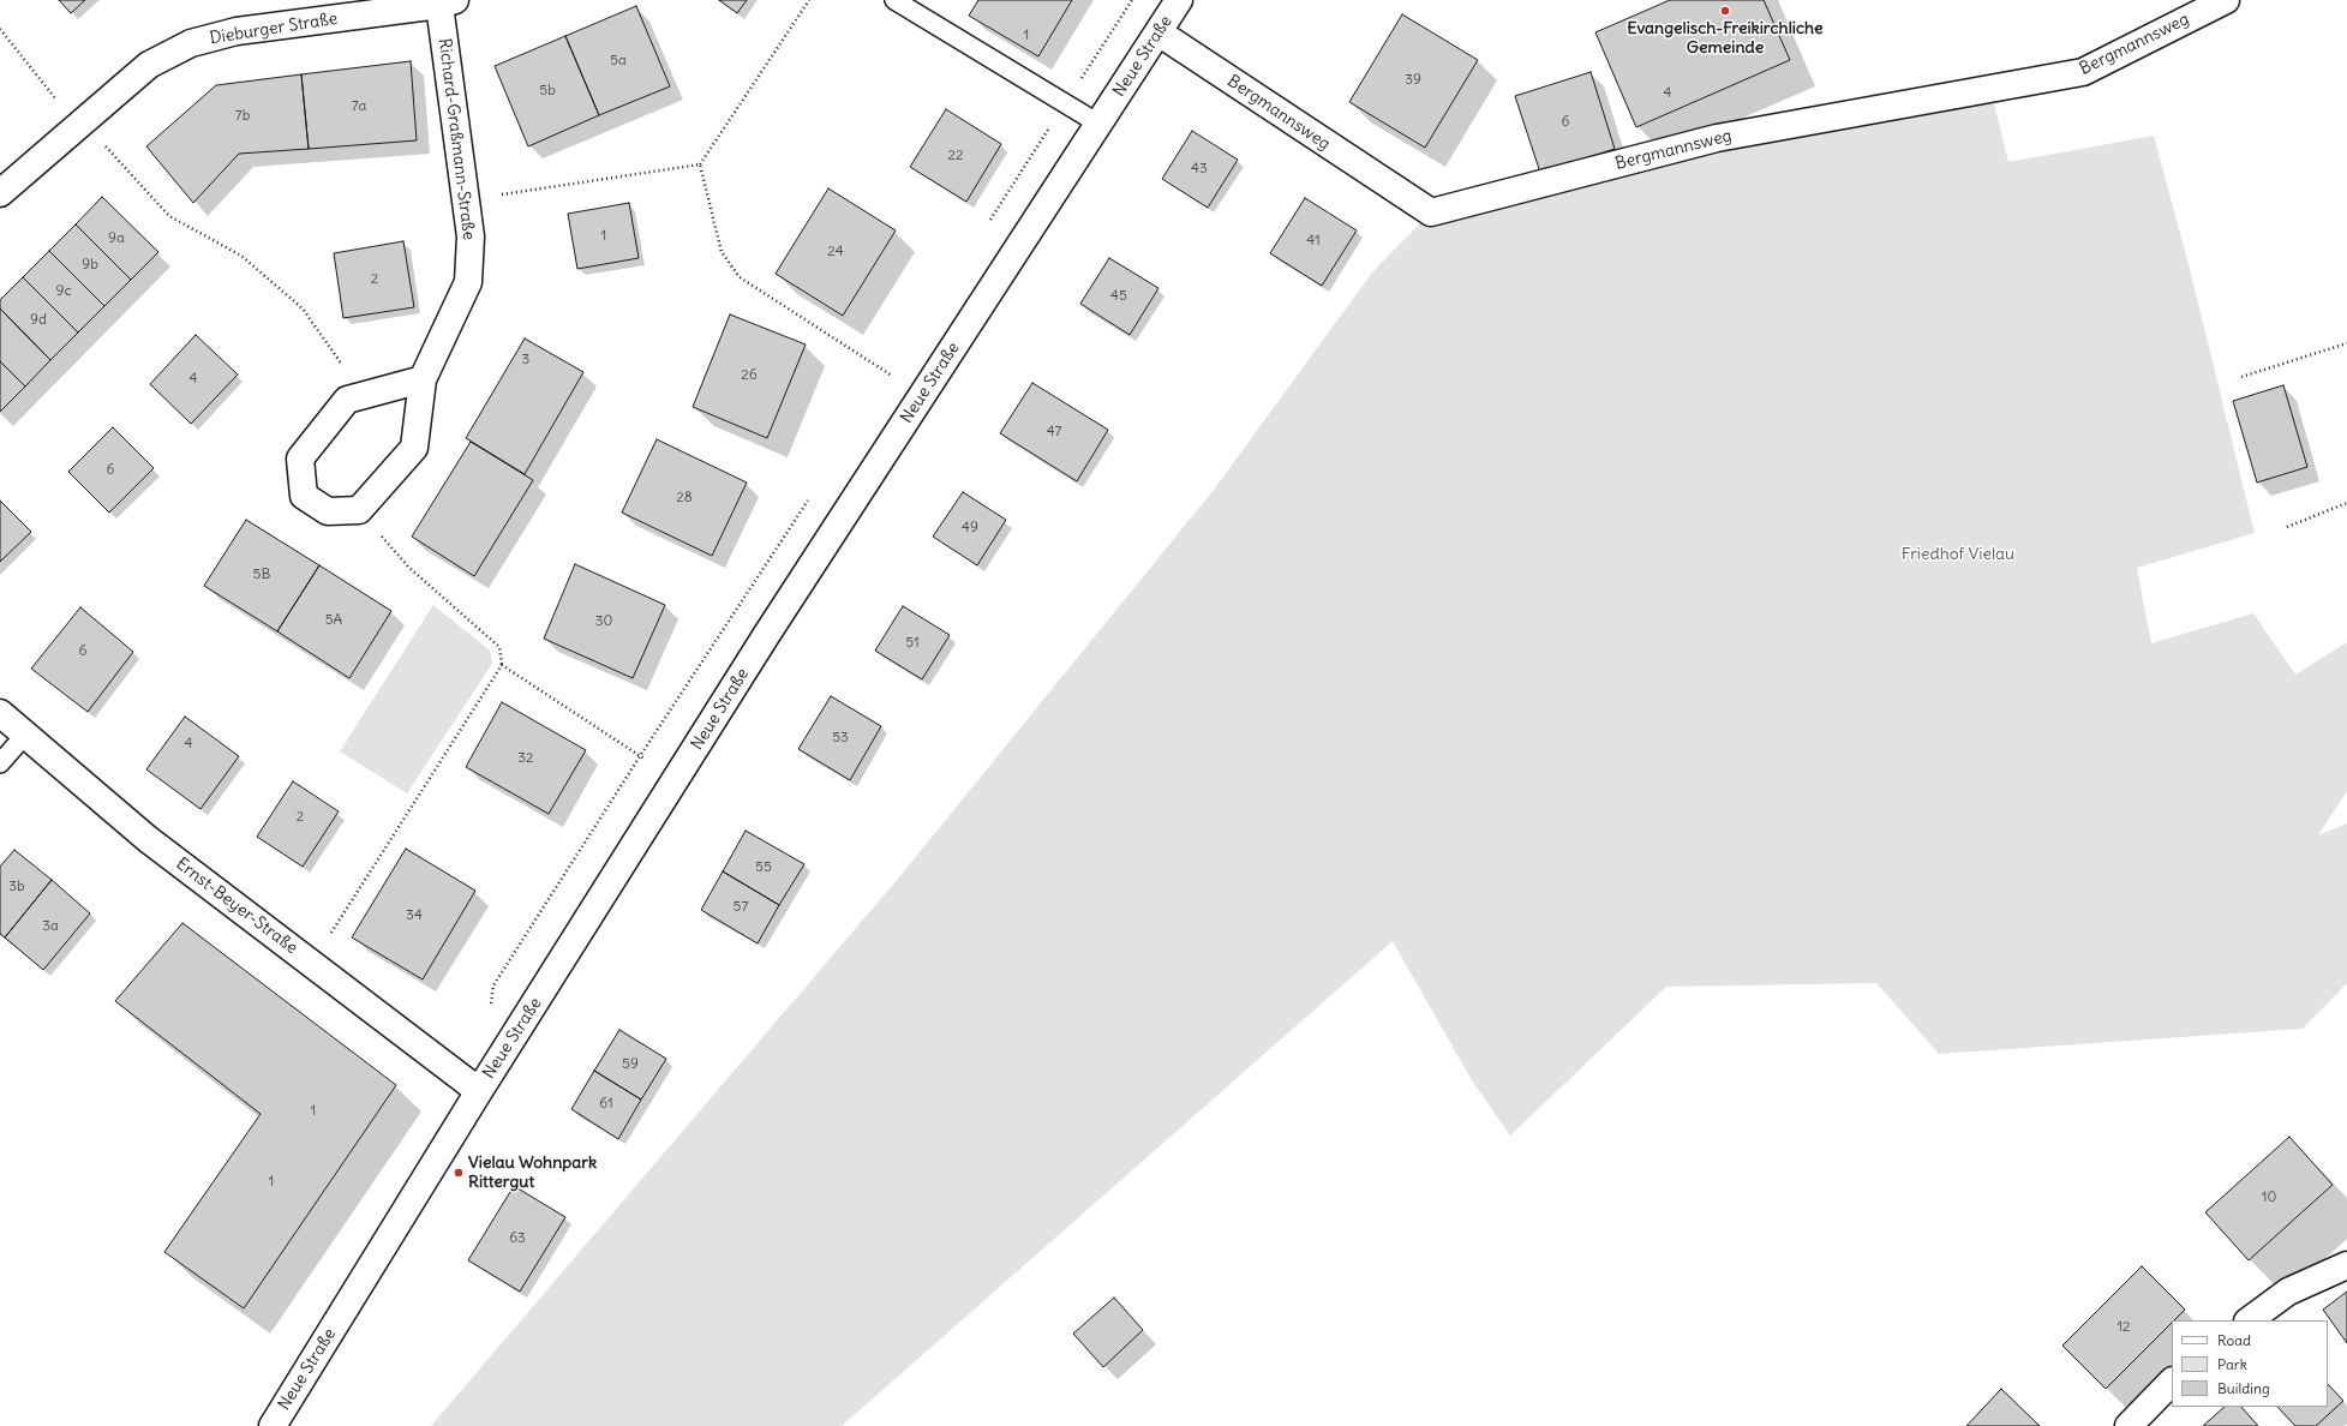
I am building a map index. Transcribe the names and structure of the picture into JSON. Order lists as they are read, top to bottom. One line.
{"streets":{"street":["Dieburger Straße","Bergmannsweg","Neue Straße","Richard-Graßmann-Straße","Ernst-Beyer-Straße"]},"crossings":[["Dieburger Straße","Richard-Graßmann-Straße"],["Bergmannsweg","Neue Straße"],["Neue Straße","Ernst-Beyer-Straße"]],"parks":["Friedhof Vielau"],"places":["Evangelisch-Freikirchliche Gemeinde","Vielau Wohnpark Rittergut"],"house_numbers":["1","5a","39","5b","4","7a","7b","6","22","43","1","9a","41","24","9b","2","9c","45","9d","3","26","4","47","6","28","49","5B","5A","30","51","6","53","4","32","2","55","3b","57","34","3a","59","61","1","1","10","63","12"],"legend":["Road","Park","Building"]}
